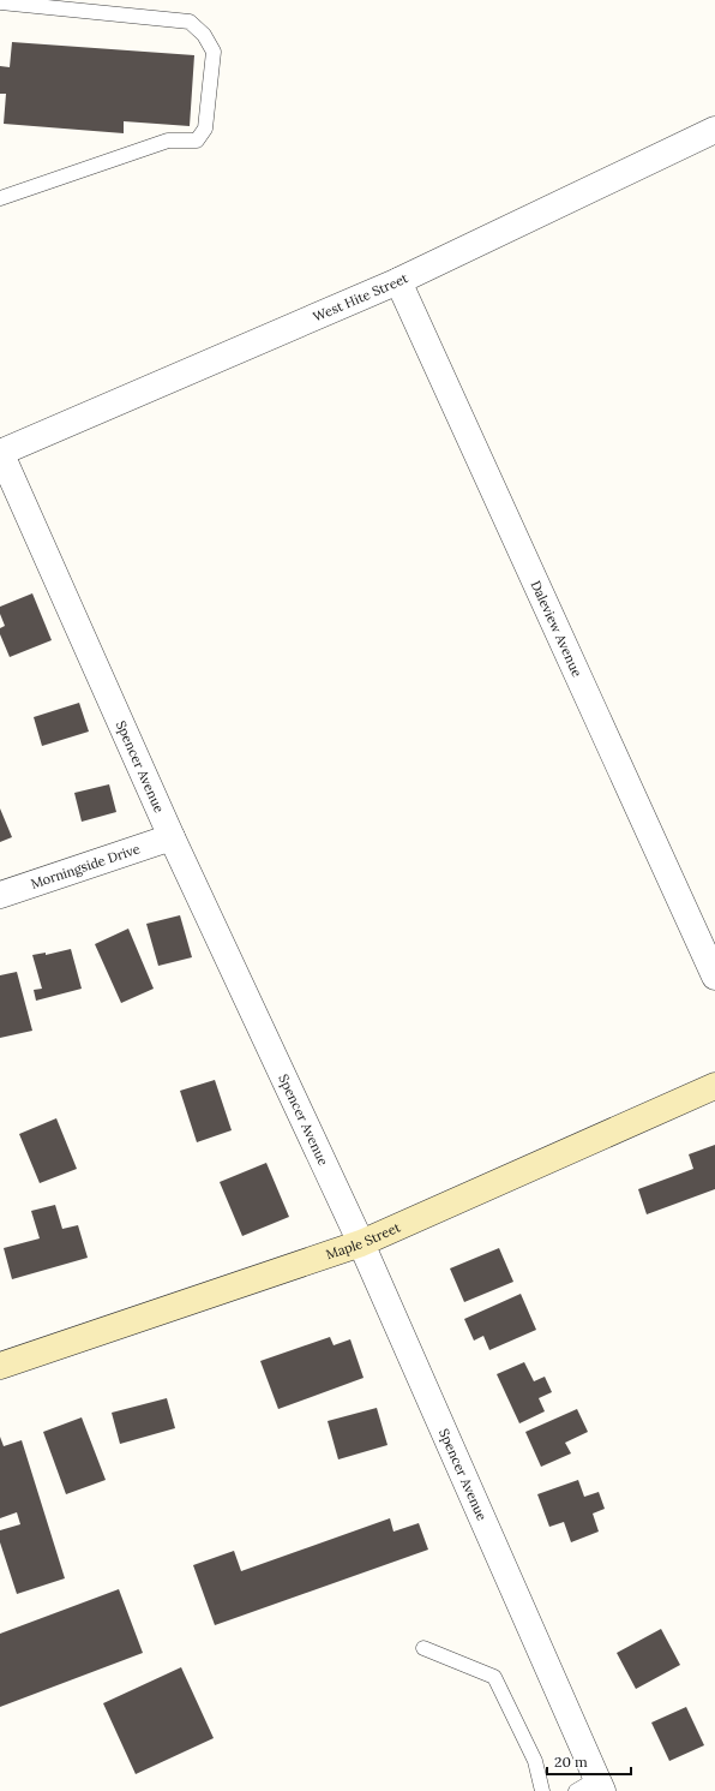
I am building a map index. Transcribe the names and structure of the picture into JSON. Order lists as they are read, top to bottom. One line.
{"streets":{"street":["West Hite Street","Daleview Avenue","Spencer Avenue","Morningside Drive","Maple Street"]},"crossings":[["West Hite Street","Daleview Avenue"],["West Hite Street","Spencer Avenue"],["Spencer Avenue","Morningside Drive"],["Spencer Avenue","Maple Street"]],"scale_bar":"20 m"}
